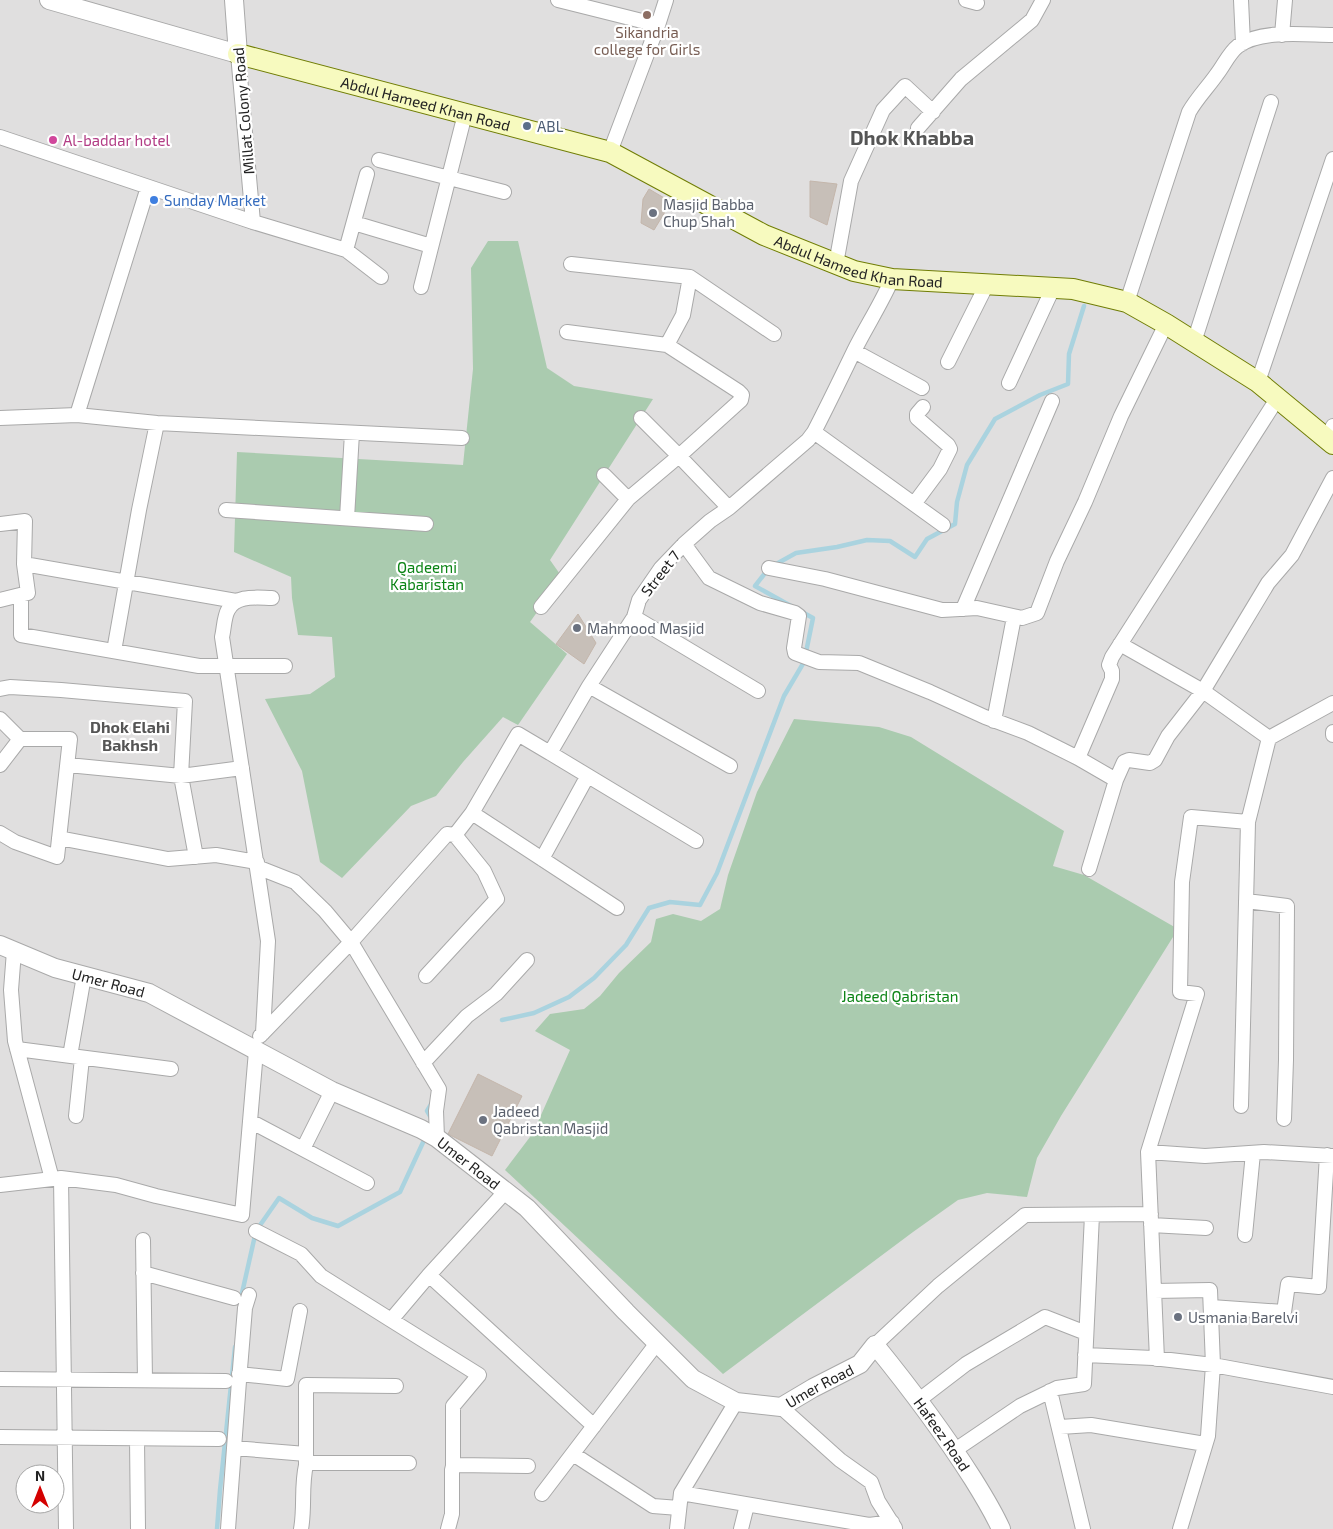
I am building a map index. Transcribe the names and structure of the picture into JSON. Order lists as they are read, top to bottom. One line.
{"streets":{"main road":["Abdul Hameed Khan Road"],"street":["Millat Colony Road","Street 7","Umer Road","Hafeez Road"]},"crossings":[["Abdul Hameed Khan Road","Millat Colony Road"],["Abdul Hameed Khan Road","Street 7"],["Umer Road","Hafeez Road"]],"districts":["Dhok Khabba","Dhok Elahi Bakhsh"],"parks":["Qadeemi Kabaristan","Jadeed Qabristan"],"places":["Sikandria college for Girls","ABL","Al-baddar hotel","Sunday Market","Masjid Babba Chup Shah","Mahmood Masjid","Jadeed Qabristan Masjid","Usmania Barelvi"],"north":"top"}
